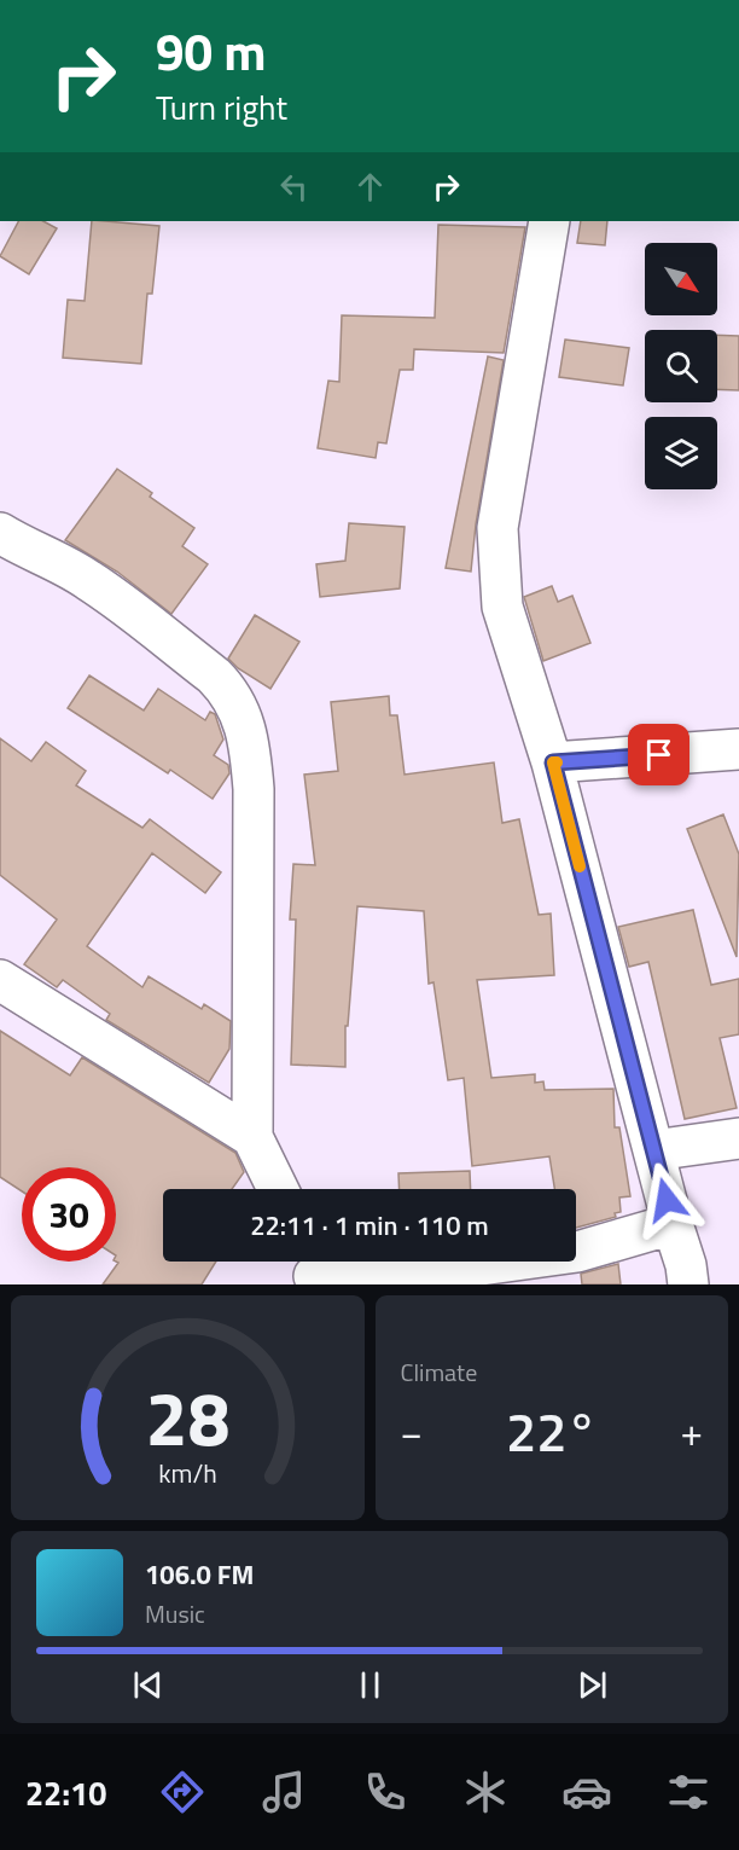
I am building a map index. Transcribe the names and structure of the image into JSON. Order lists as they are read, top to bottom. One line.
{"north":"bottom right","page":{"turn":["90 m","Turn right"],"limit":"30","trip":"22:11 · 1 min · 110 m","tile":"Climate","heat":["−","22°","+"],"song":["106.0 FM","Music"],"tabs":"22:10","gauge":["28","km/h"]}}
